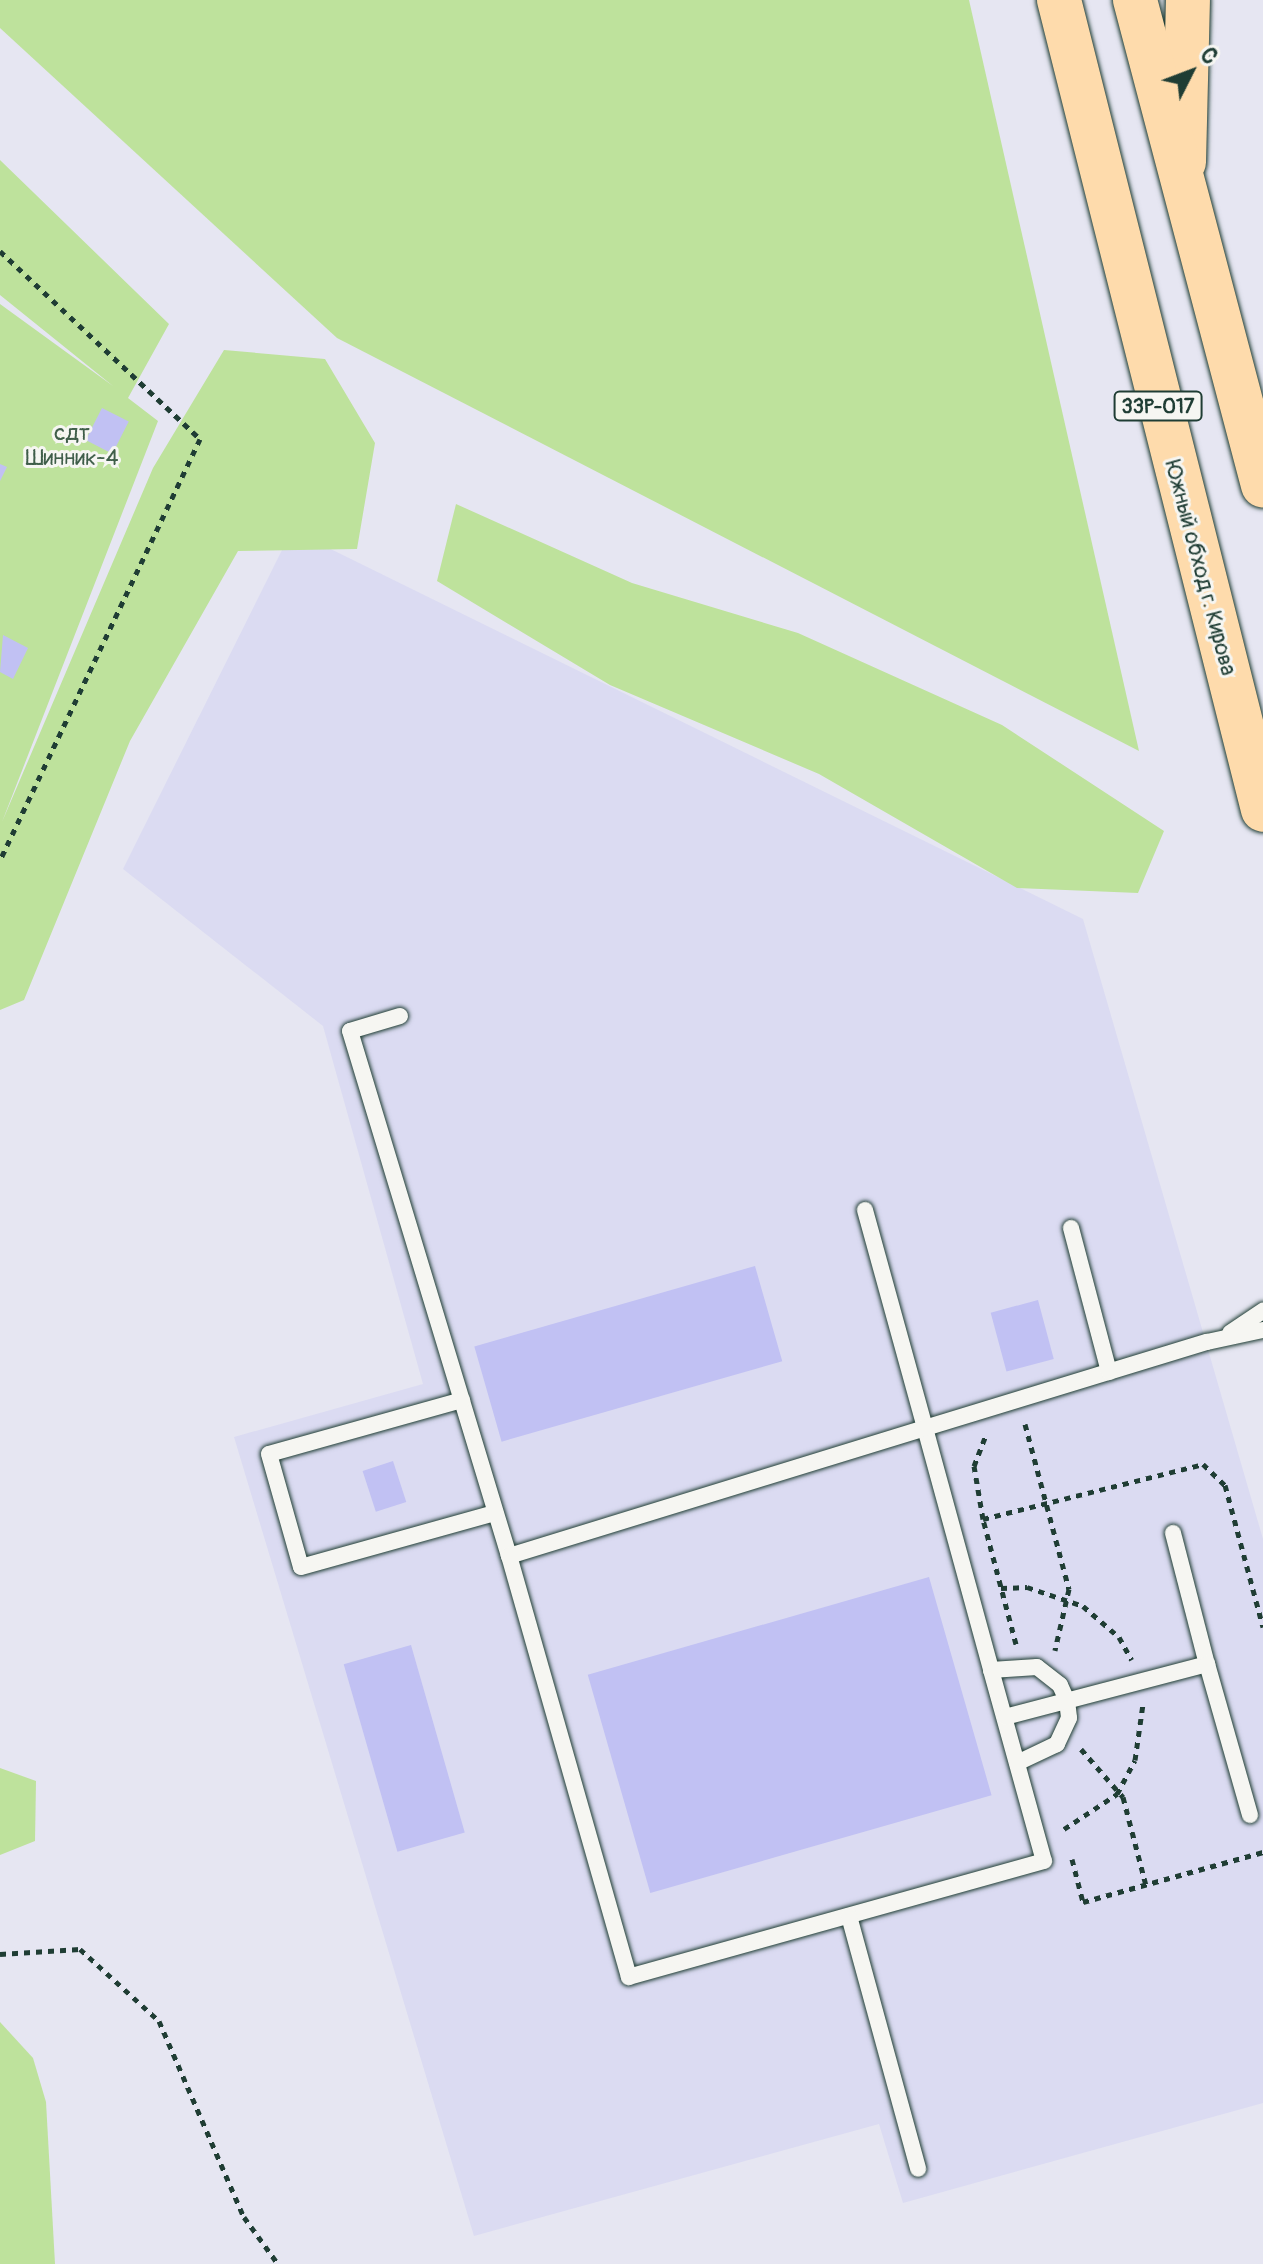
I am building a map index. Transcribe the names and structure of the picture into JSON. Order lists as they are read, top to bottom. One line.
{"streets":{"main road":["33Р-017","Южный обход г. Кирова"]},"parks":["сдт Шинник-4"],"north":"top right"}
